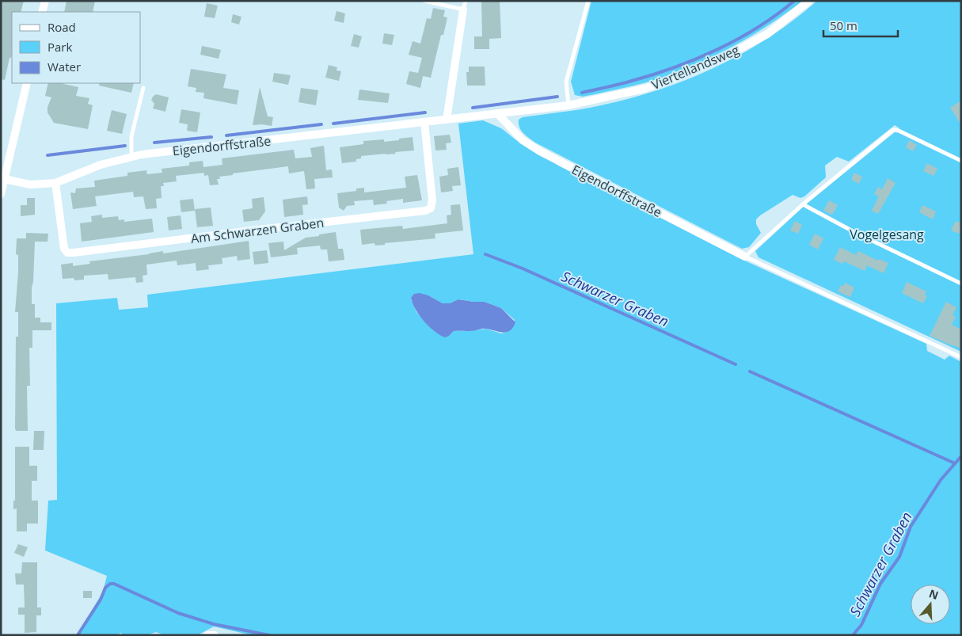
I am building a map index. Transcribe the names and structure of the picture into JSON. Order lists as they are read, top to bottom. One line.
{"streets":{"street":["Viertellandsweg","Eigendorffstraße","Am Schwarzen Graben"]},"crossings":[["Viertellandsweg","Eigendorffstraße"],["Eigendorffstraße","Am Schwarzen Graben"]],"water":["Schwarzer Graben"],"parks":["Vogelgesang"],"legend":["Road","Park","Water"],"scale_bar":"50 m","north":"top"}
